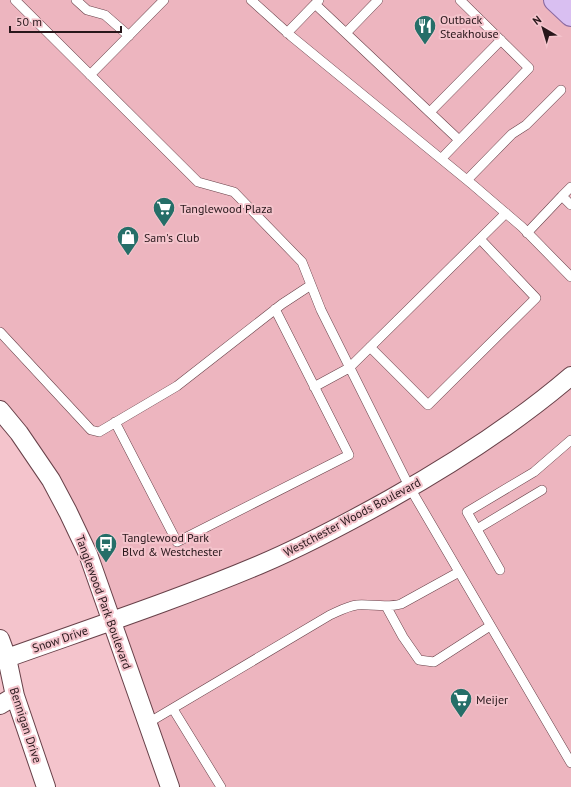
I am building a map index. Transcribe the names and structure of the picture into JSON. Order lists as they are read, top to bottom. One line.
{"streets":{"street":["Westchester Woods Boulevard","Tanglewood Park Boulevard","Snow Drive","Bennigan Drive"]},"crossings":[["Westchester Woods Boulevard","Tanglewood Park Boulevard"],["Westchester Woods Boulevard","Snow Drive"],["Tanglewood Park Boulevard","Snow Drive"],["Snow Drive","Bennigan Drive"]],"places":{"restaurant":["Outback Steakhouse"],"supermarket":["Tanglewood Plaza","Meijer"],"shop":["Sam's Club"],"bus stop":["Tanglewood Park Blvd & Westchester"]},"scale_bar":"50 m","north":"top left"}
